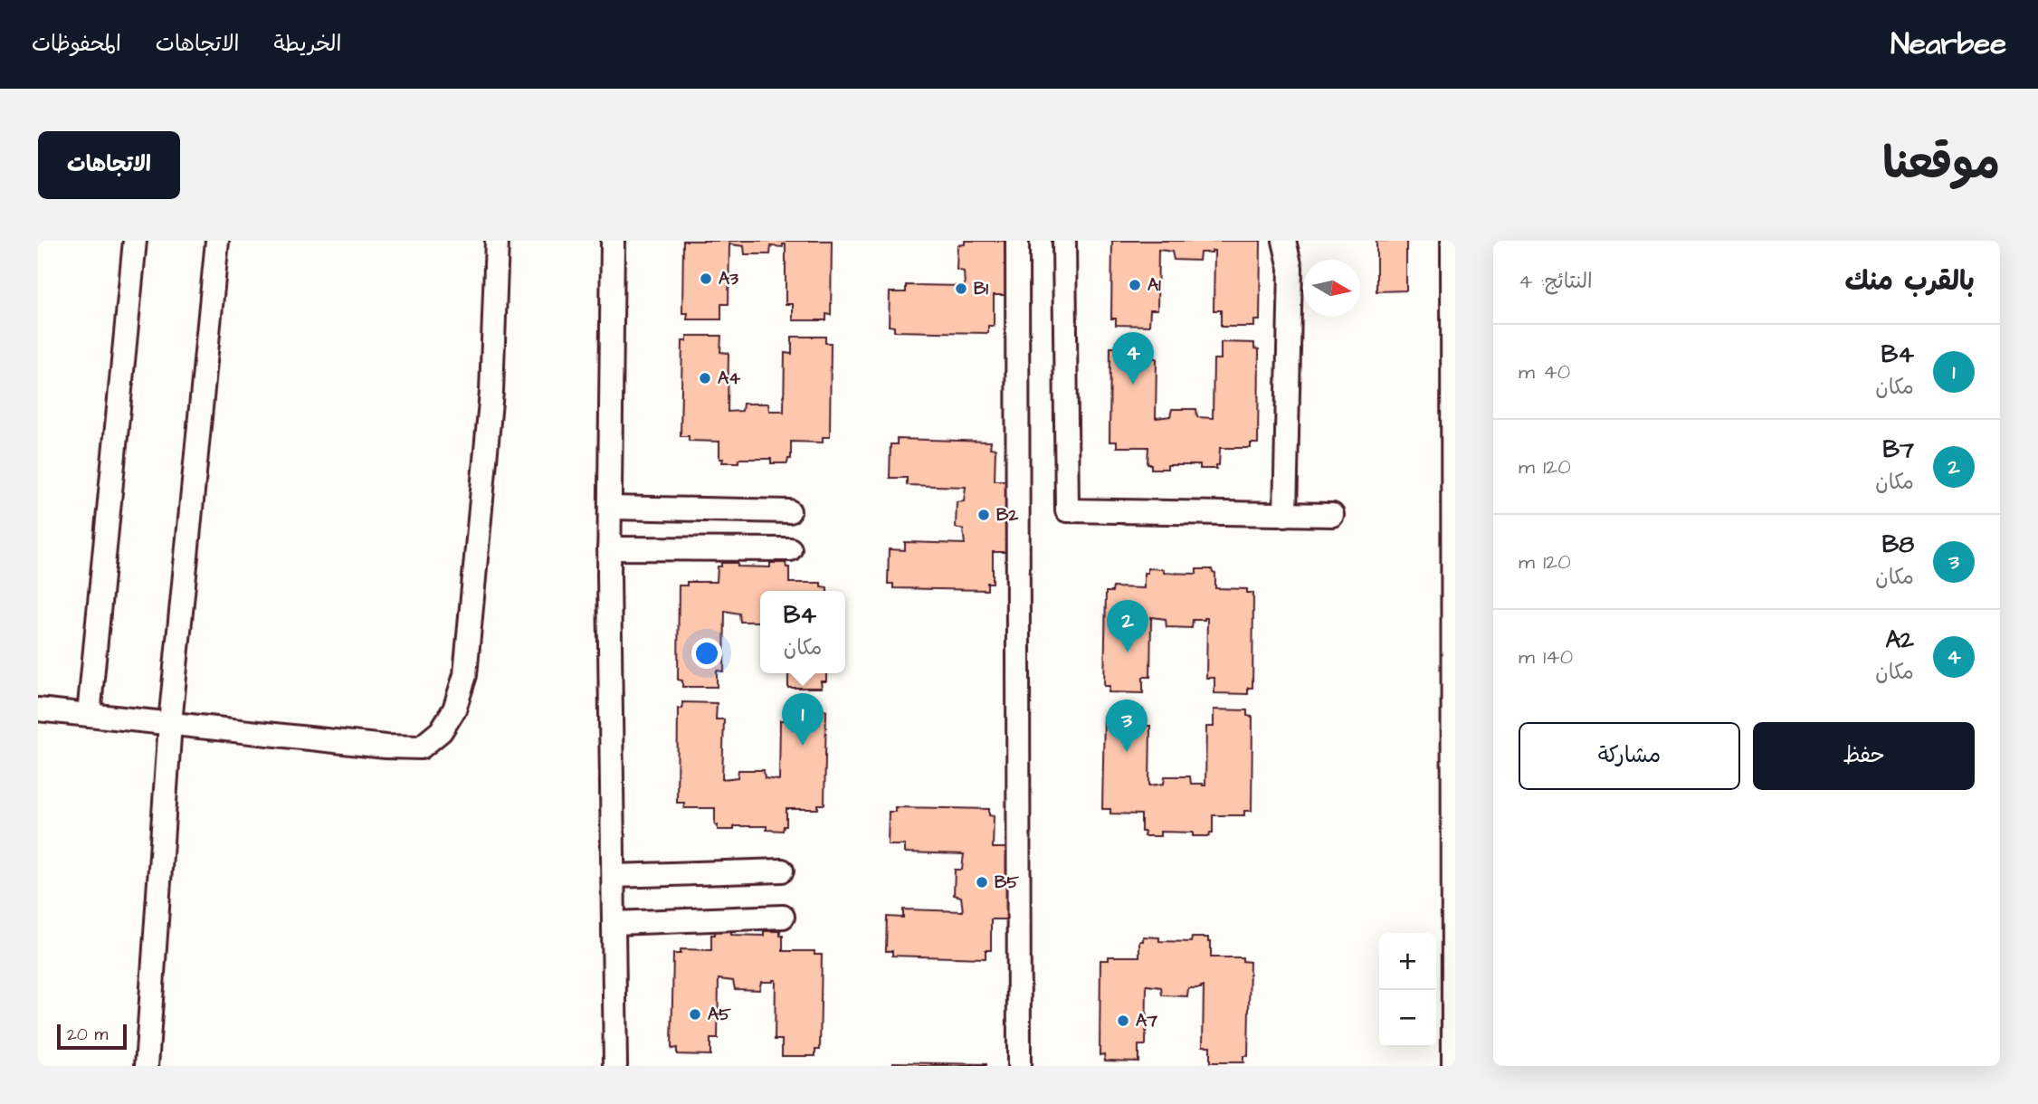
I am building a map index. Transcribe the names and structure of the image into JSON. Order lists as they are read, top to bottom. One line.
{"places":["A3","A1","B1","A4","B2","B5","A5","A7"],"scale_bar":"20 m","north":"right","page":{"header":"Nearbee","nav":["الخريطة","الاتجاهات","المحفوظات"],"title":"موقعنا","buttons":["الاتجاهات",["حفظ","مشاركة"]],"heading":["بالقرب منك","النتائج: 4"],"list":[{"mark":"1","name":"B4","note":"مكان","value":"40 m"},{"mark":"2","name":"B7","note":"مكان","value":"120 m"},{"mark":"3","name":"B8","note":"مكان","value":"120 m"},{"mark":"4","name":"A2","note":"مكان","value":"140 m"}],"pins":["4","2","1","3"],"popup":["B4","مكان"],"map_buttons":["+","−"],"scale":"20 m"}}
